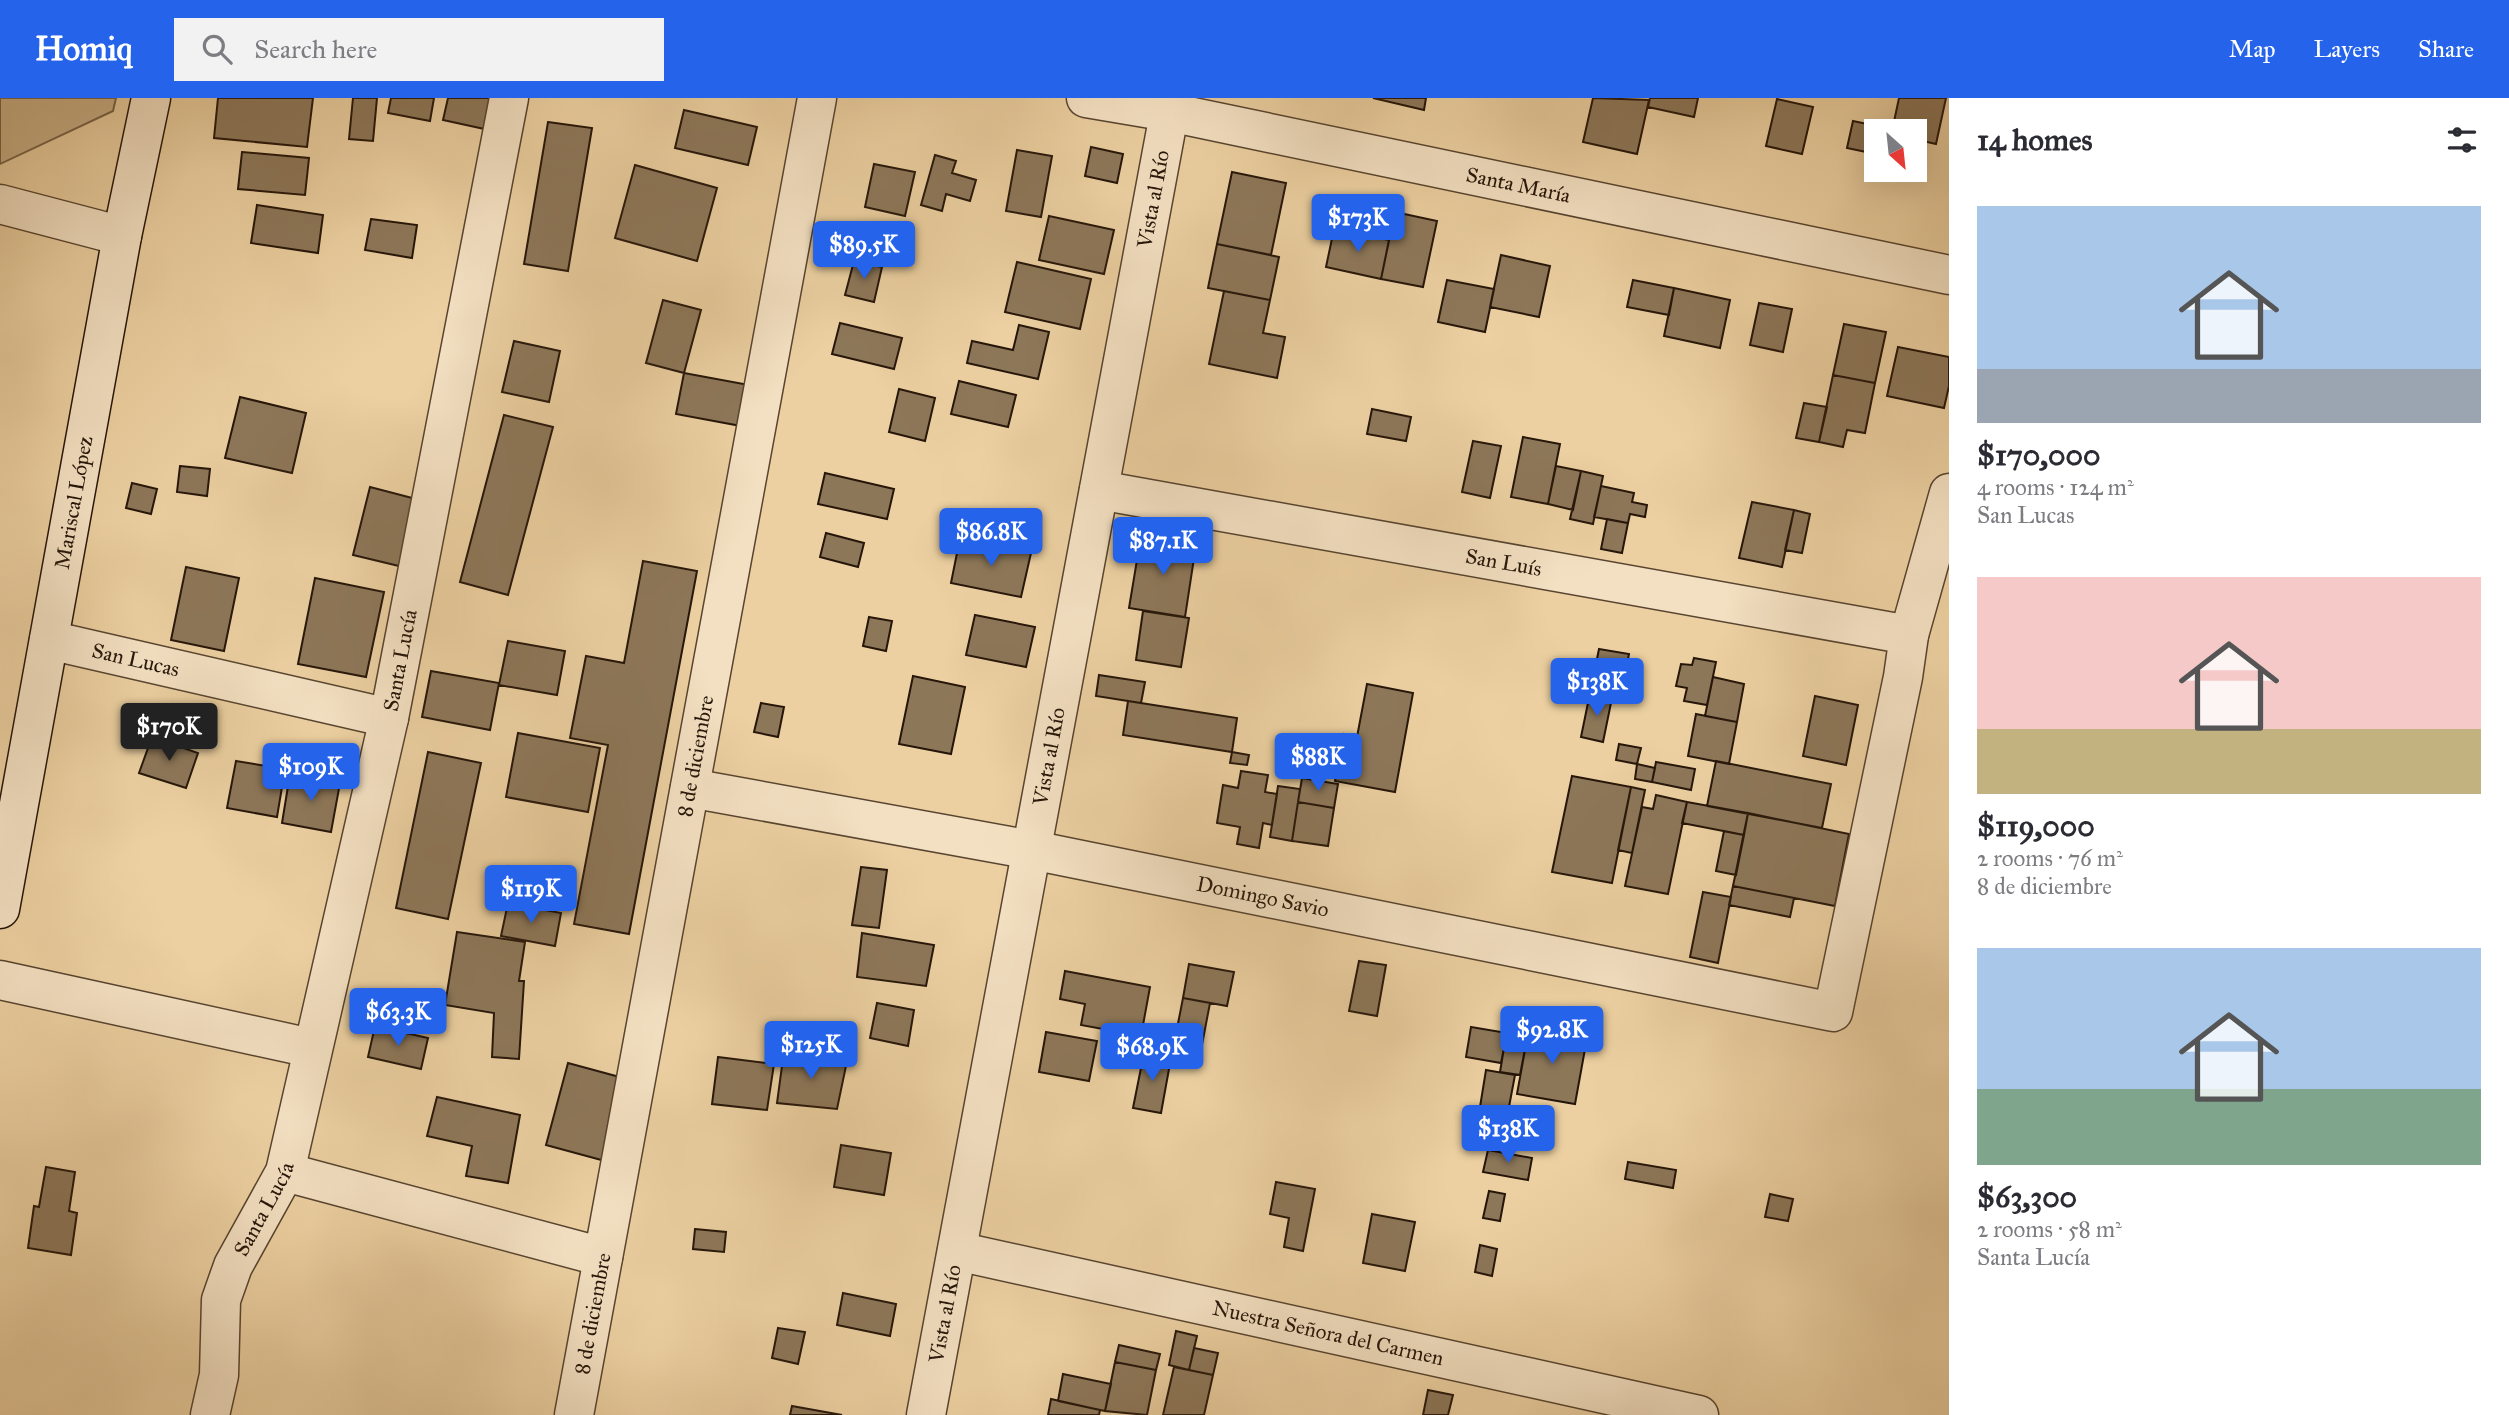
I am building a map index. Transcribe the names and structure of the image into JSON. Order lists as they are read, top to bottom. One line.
{"streets":{"street":["Santa María","Vista al Río","Mariscal López","San Luís","San Lucas","Santa Lucía","8 de diciembre","Domingo Savio","Nuestra Señora del Carmen"]},"crossings":[["Santa María","Vista al Río"],["Vista al Río","San Luís"],["Vista al Río","Domingo Savio"],["Vista al Río","Nuestra Señora del Carmen"],["Mariscal López","San Lucas"],["San Luís","Domingo Savio"],["San Lucas","Santa Lucía"],["8 de diciembre","Domingo Savio"]],"north":"bottom right","page":{"header":"Homiq","search":"Search here","nav":["Map","Layers","Share"],"heading":"14 homes","list":[{"name":"$170,000","note":"4 rooms · 124 m² · San Lucas"},{"name":"$119,000","note":"2 rooms · 76 m² · 8 de diciembre"},{"name":"$63,300","note":"2 rooms · 58 m² · Santa Lucía"}],"price":["$173K","$89.5K","$86.8K","$87.1K","$138K","$170K","$88K","$109K","$119K","$63.3K","$92.8K","$125K","$68.9K","$138K"]}}
